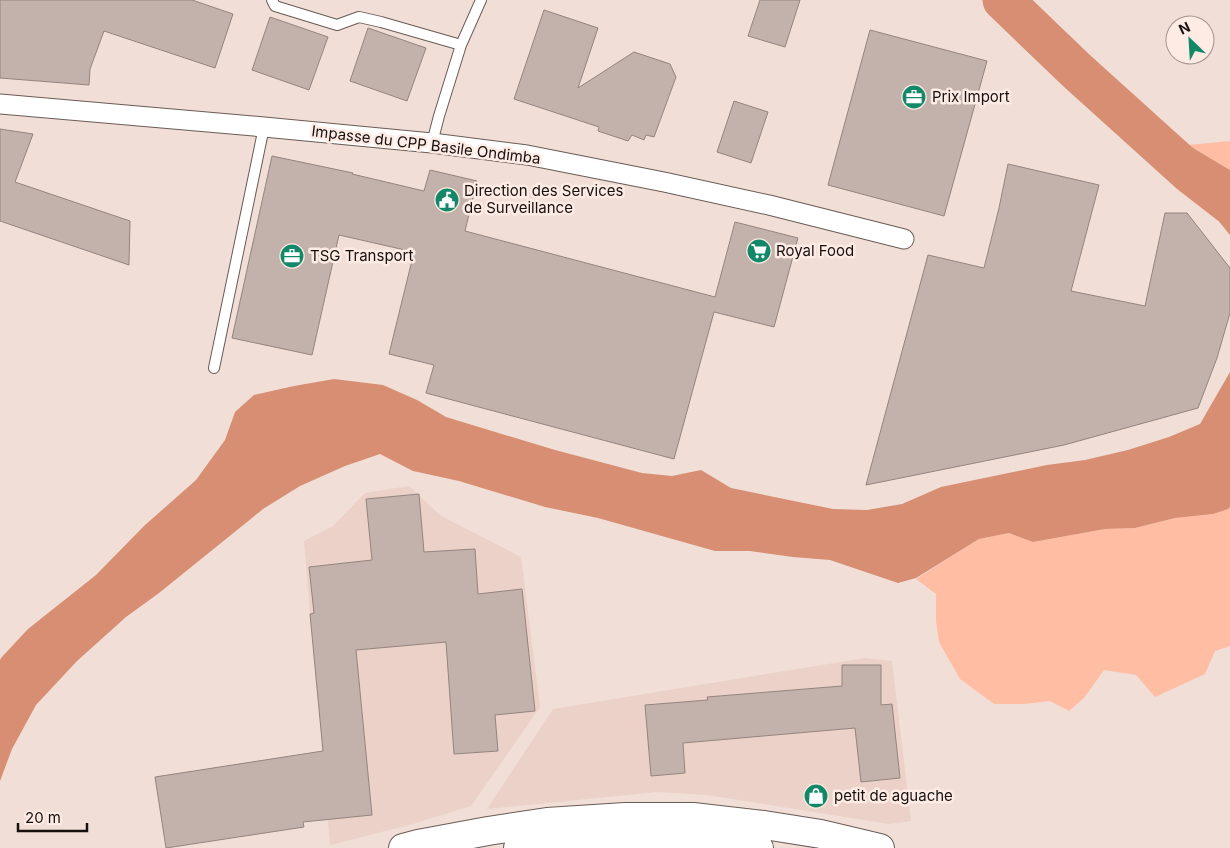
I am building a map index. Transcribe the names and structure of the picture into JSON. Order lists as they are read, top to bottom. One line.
{"streets":{"street":["Impasse du CPP Basile Ondimba"]},"places":{"office":["Prix Import","TSG Transport"],"public building":["Direction des Services de Surveillance"],"supermarket":["Royal Food"],"shop":["petit de aguache"]},"scale_bar":"20 m","north":"top left"}
